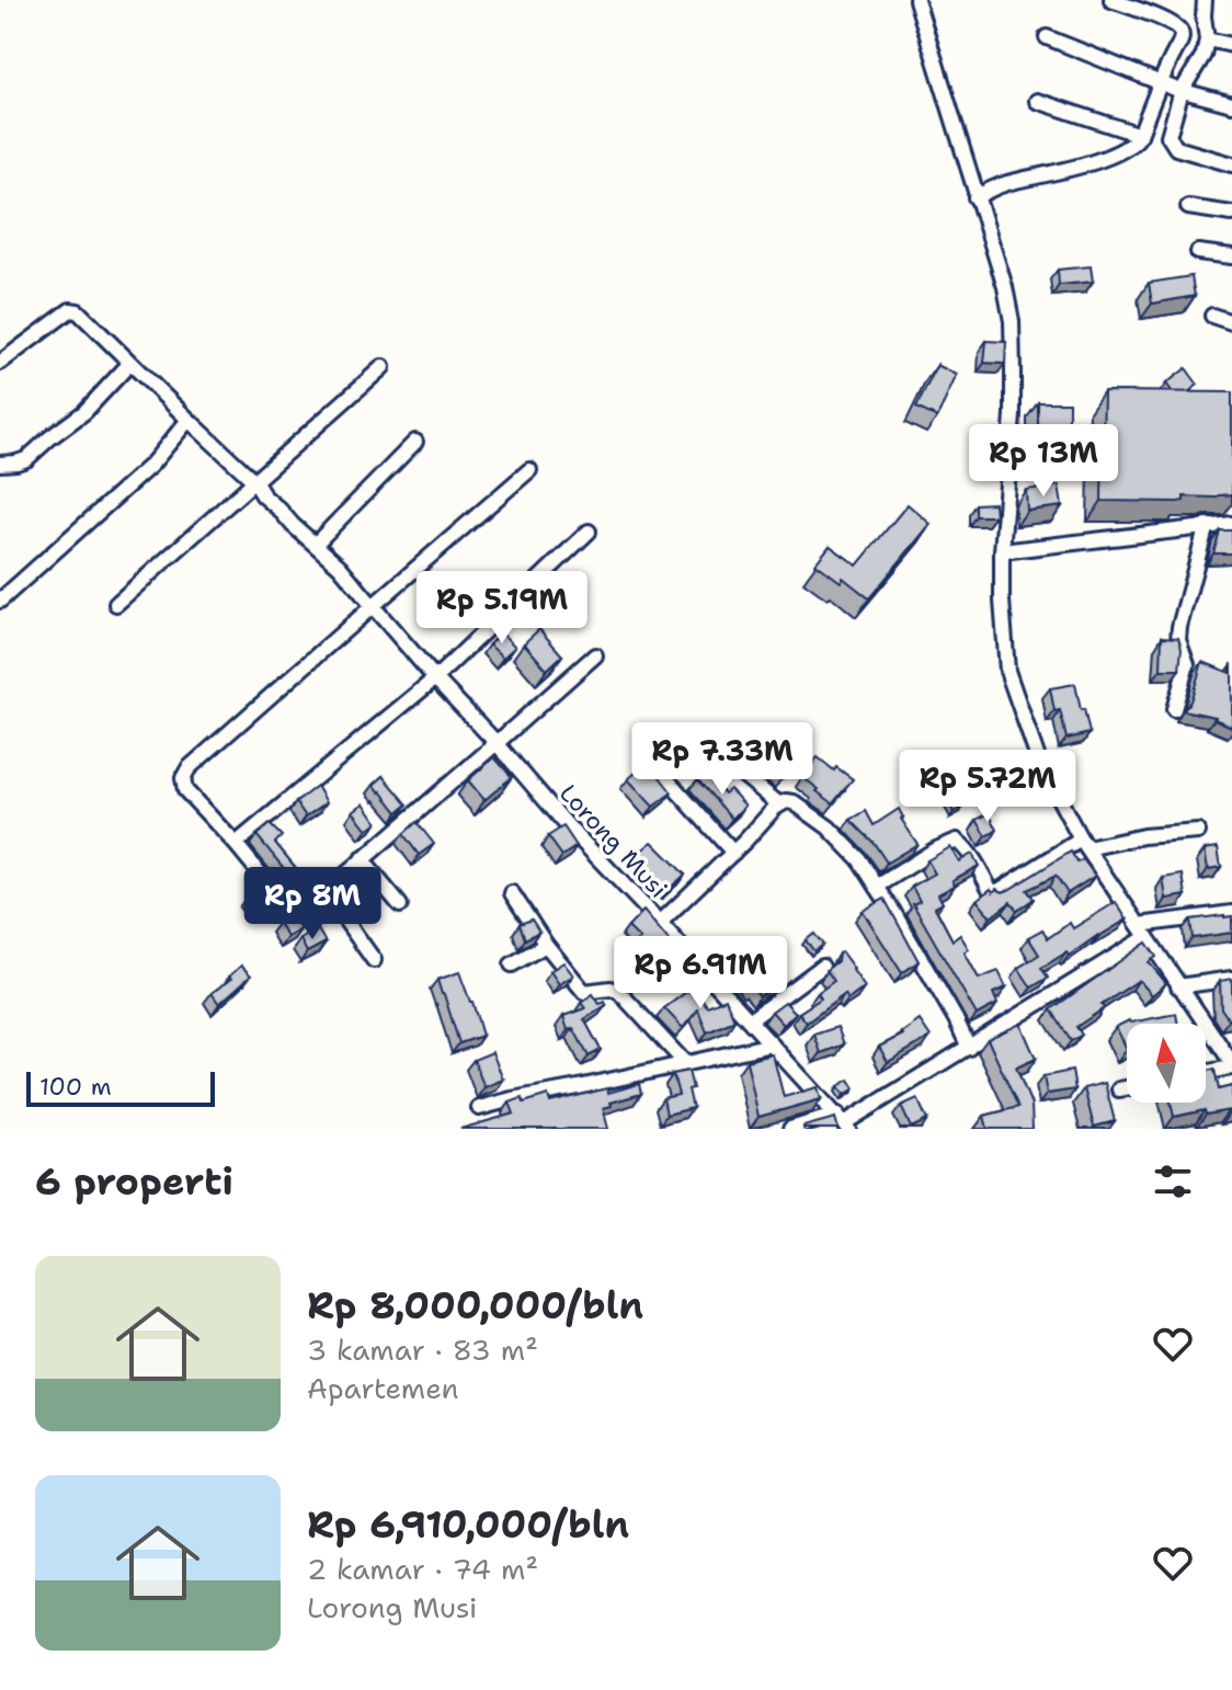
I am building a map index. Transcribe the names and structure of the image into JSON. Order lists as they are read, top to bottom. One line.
{"streets":{"street":["Lorong Musi"]},"scale_bar":"100 m","north":"top","page":{"price":["Rp 13M","Rp 5.19M","Rp 7.33M","Rp 5.72M","Rp 8M","Rp 6.91M"],"scale":"100 m","heading":"6 properti","list":[{"name":"Rp 8,000,000/bln","note":"3 kamar · 83 m² · Apartemen"},{"name":"Rp 6,910,000/bln","note":"2 kamar · 74 m² · Lorong Musi"}]}}
